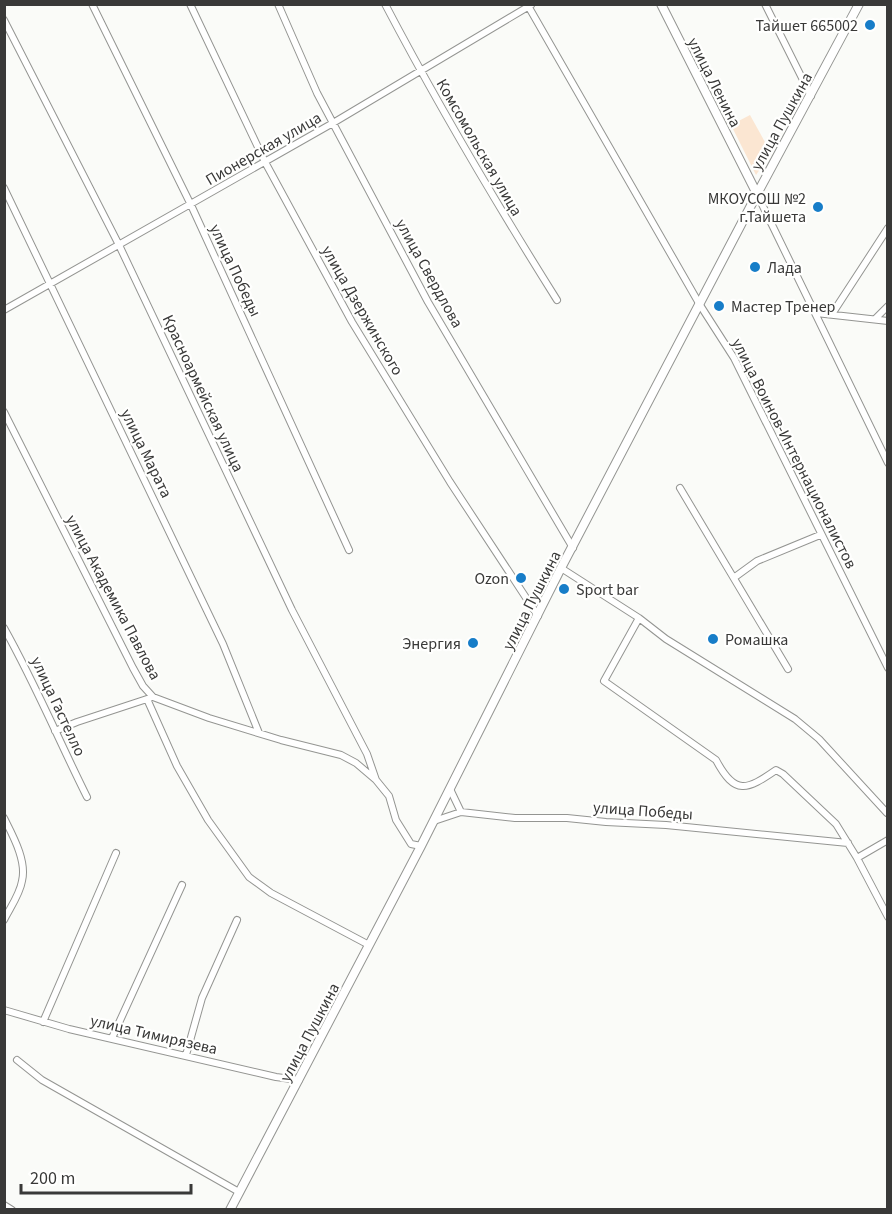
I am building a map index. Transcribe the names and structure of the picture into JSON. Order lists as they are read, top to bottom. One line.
{"streets":{"main road":["улица Ленина","улица Пушкина"],"street":["Комсомольская улица","Пионерская улица","улица Победы","улица Свердлова","улица Дзержинского","Красноармейская улица","улица Марата","улица Воинов-Интернационалистов","улица Академика Павлова","улица Гастелло","улица Тимирязева"]},"crossings":[["улица Ленина","улица Пушкина"],["улица Пушкина","улица Свердлова"],["улица Пушкина","улица Дзержинского"],["улица Пушкина","улица Воинов-Интернационалистов"],["улица Пушкина","улица Академика Павлова"],["улица Пушкина","улица Тимирязева"],["Комсомольская улица","Пионерская улица"],["Пионерская улица","улица Победы"],["Пионерская улица","улица Свердлова"],["Пионерская улица","улица Дзержинского"],["Пионерская улица","Красноармейская улица"],["Пионерская улица","улица Марата"],["Пионерская улица","улица Воинов-Интернационалистов"],["Красноармейская улица","улица Академика Павлова"],["улица Марата","улица Академика Павлова"]],"places":["Тайшет 665002","МКОУСОШ №2 г.Тайшета","Лада","Мастер Тренер","Ozon","Sport bar","Ромашка","Энергия"],"scale_bar":"200 m"}
